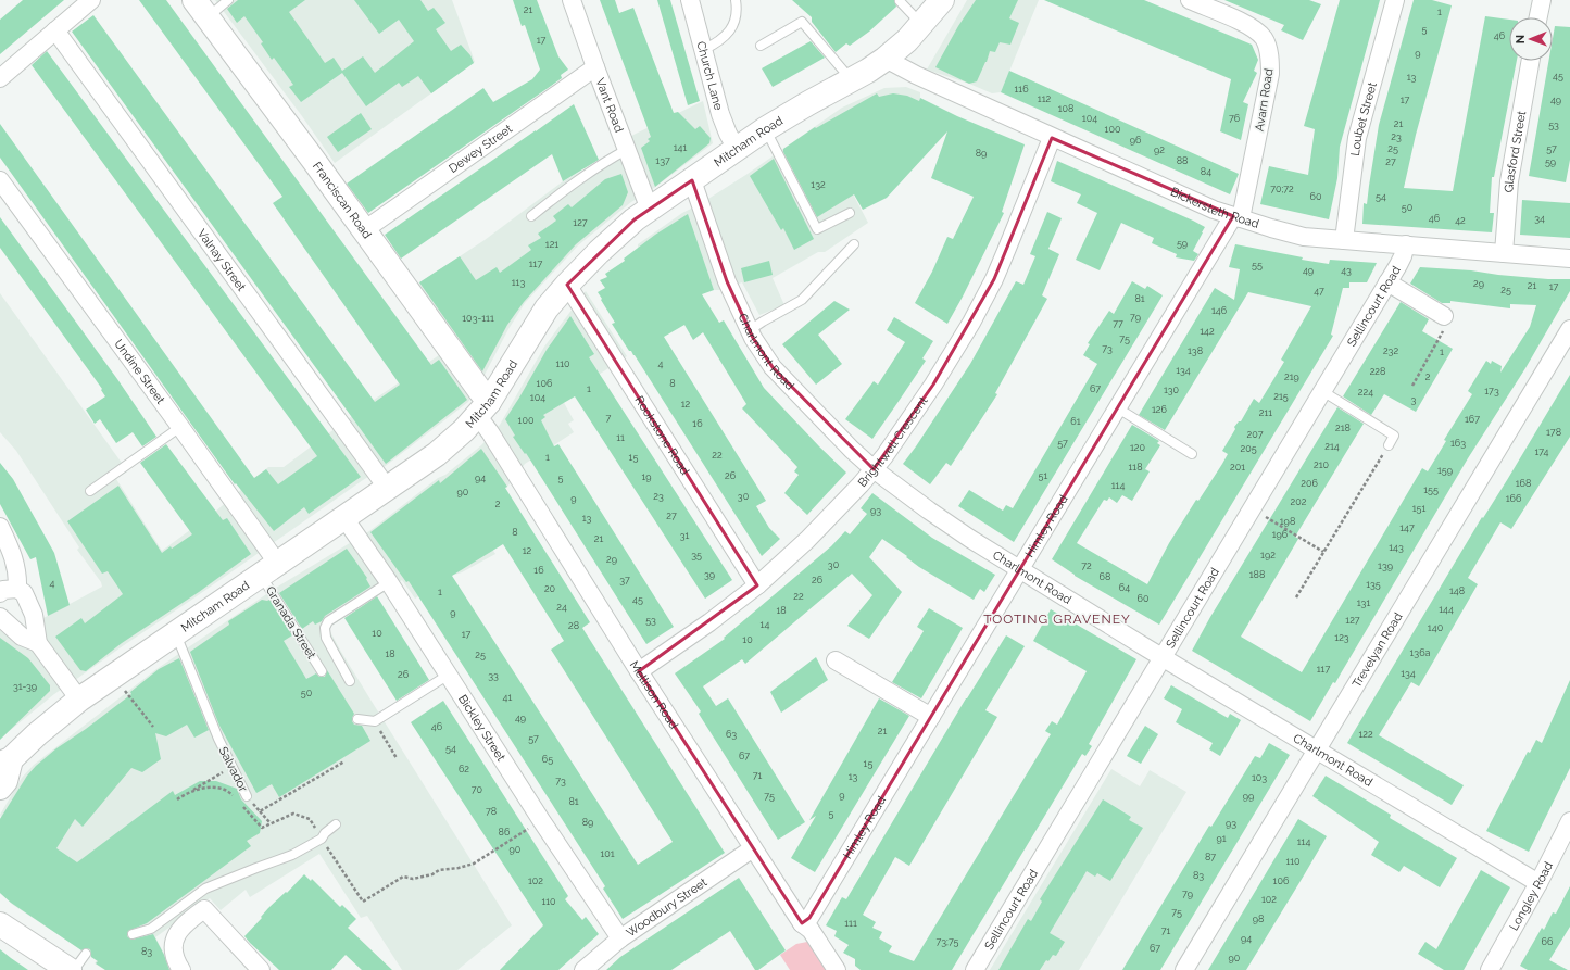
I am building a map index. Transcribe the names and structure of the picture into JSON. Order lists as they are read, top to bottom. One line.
{"streets":{"main road":["Mitcham Road","Franciscan Road"],"street":["Church Lane","Avarn Road","Vant Road","Loubet Street","Dewey Street","Glasford Street","Bickersteth Road","Valnay Street","Sellincourt Road","Charlmont Road","Undine Street","Rookstone Road","Brightwell Crescent","Himley Road","Trevelyan Road","Mellison Road","Bickley Street","Longley Road","Woodbury Street"],"lane":["Granada Street","Salvador"]},"crossings":[["Church Lane","Mitcham Road"],["Avarn Road","Bickersteth Road"],["Avarn Road","Himley Road"],["Vant Road","Mitcham Road"],["Vant Road","Dewey Street"],["Loubet Street","Bickersteth Road"],["Mitcham Road","Franciscan Road"],["Mitcham Road","Bickersteth Road"],["Mitcham Road","Valnay Street"],["Mitcham Road","Charlmont Road"],["Mitcham Road","Undine Street"],["Mitcham Road","Rookstone Road"],["Mitcham Road","Granada Street"],["Mitcham Road","Mellison Road"],["Mitcham Road","Bickley Street"],["Mitcham Road","Salvador"],["Dewey Street","Franciscan Road"],["Glasford Street","Bickersteth Road"],["Franciscan Road","Mellison Road"],["Bickersteth Road","Sellincourt Road"],["Bickersteth Road","Brightwell Crescent"],["Bickersteth Road","Himley Road"],["Sellincourt Road","Charlmont Road"],["Charlmont Road","Brightwell Crescent"],["Charlmont Road","Himley Road"],["Charlmont Road","Trevelyan Road"],["Charlmont Road","Longley Road"],["Undine Street","Granada Street"],["Rookstone Road","Brightwell Crescent"],["Brightwell Crescent","Mellison Road"],["Himley Road","Mellison Road"],["Mellison Road","Woodbury Street"],["Bickley Street","Woodbury Street"]],"districts":["TOOTING GRAVENEY"],"house_numbers":["21","1","5","46","17","9","45","13","116","112","17","49","108","104","76","21","53","100","23","96","141","25","57","92","89","137","88","27","59","84","132","70;72","60","54","50","46","34","42","127","59","121","117","55","49","43","113","29","21","17","25","47","81","146","79","103-111","77","142","75","73","138","232","1","110","4","134","228","219","2","106","8","1","67","130","173","224","215","104","3","12","126","211","7","167","100","61","16","218","178","207","11","57","163","214","120","205","174","22","1","15","210","118","201","159","26","51","19","94","5","206","168","114","155","90","23","30","9","166","202","2","151","93","27","13","198","147","8","196","31","21","143","12","35","192","29","30","72","139","16","39","188","68","37","26","4","135","64","20","148","1","22","60","45","131","24","144","18","9","53","127","14","28","140","10","17","123","10","136a","18","25","117","134","26","33","31-39","50","41","49","46","21","63","122","57","54","67","65","15","62","71","13","103","73","70","9","75","99","81","78","5","89","93","86","91","114","90","101","87","110","83","102","106","79","102","110","75","98","111","71","94","73;75","66","67","83","90"],"north":"left"}
